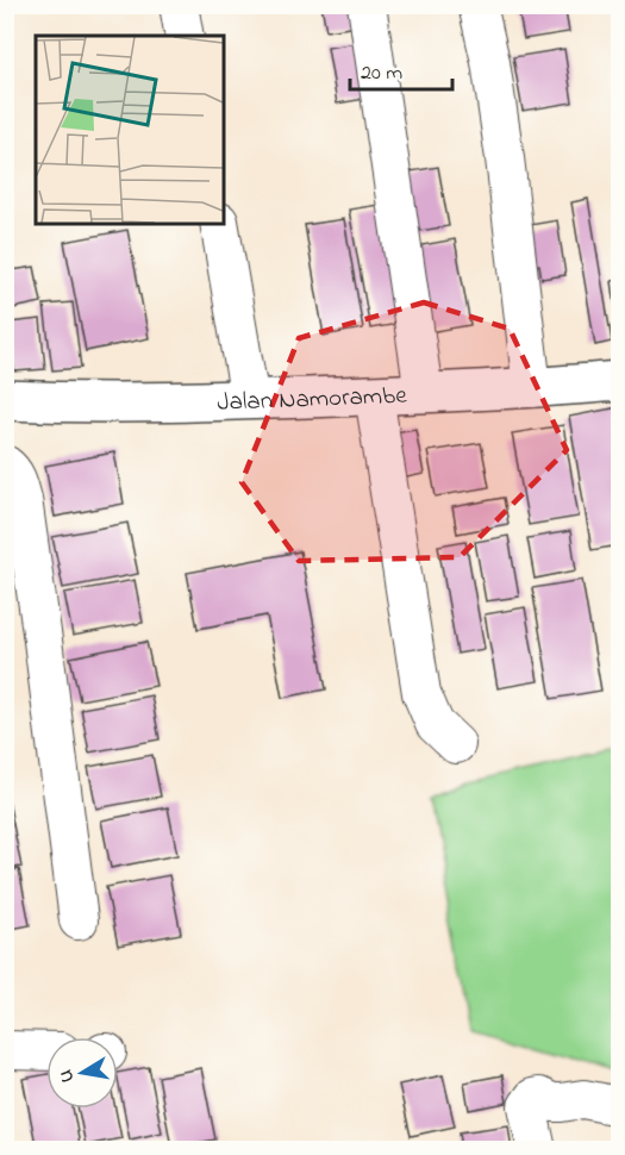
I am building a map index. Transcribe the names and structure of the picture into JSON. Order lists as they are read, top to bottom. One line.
{"streets":{"main road":["Jalan Namorambe"]},"scale_bar":"20 m","north":"left"}
